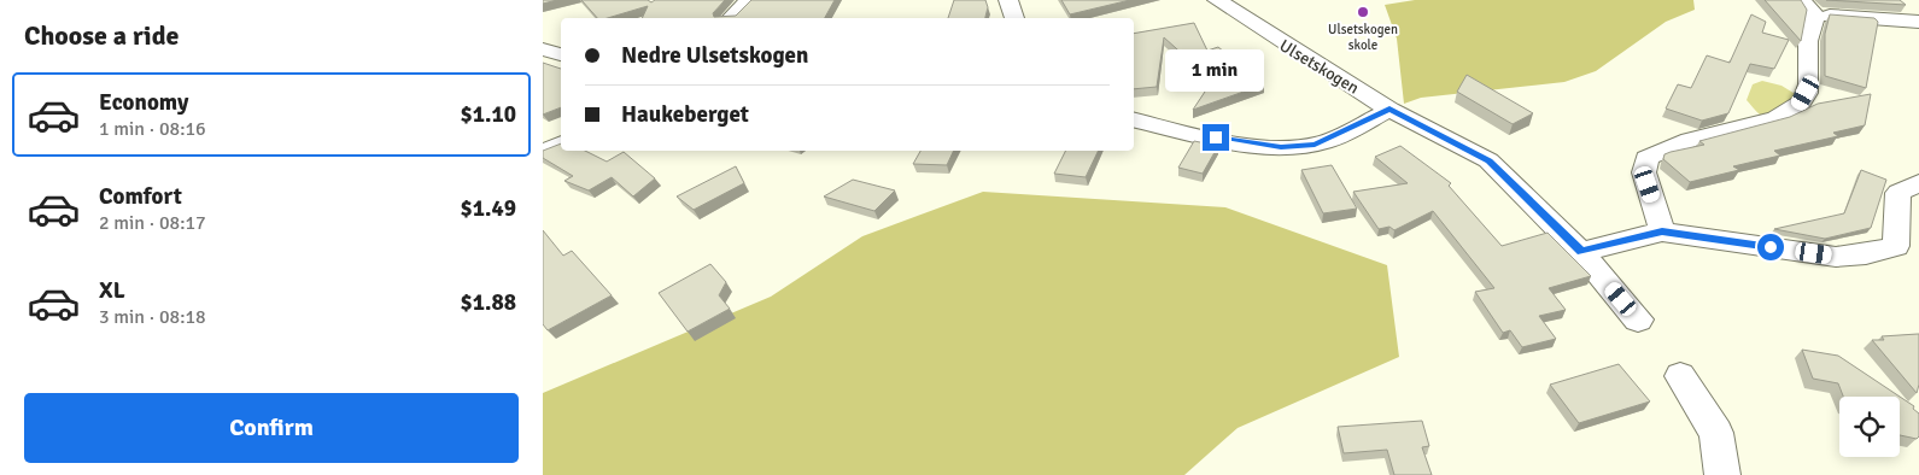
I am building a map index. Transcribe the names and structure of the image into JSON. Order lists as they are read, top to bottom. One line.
{"streets":{"street":["Ulsetskogen"]},"places":["Ulsetskogen skole"],"page":{"heading":"Choose a ride","banner":["Nedre Ulsetskogen","Haukeberget"],"bubble":"1 min","list":[{"name":"Economy","note":"1 min · 08:16","value":"$1.10"},{"name":"Comfort","note":"2 min · 08:17","value":"$1.49"},{"name":"XL","note":"3 min · 08:18","value":"$1.88"}],"buttons":"Confirm"}}
